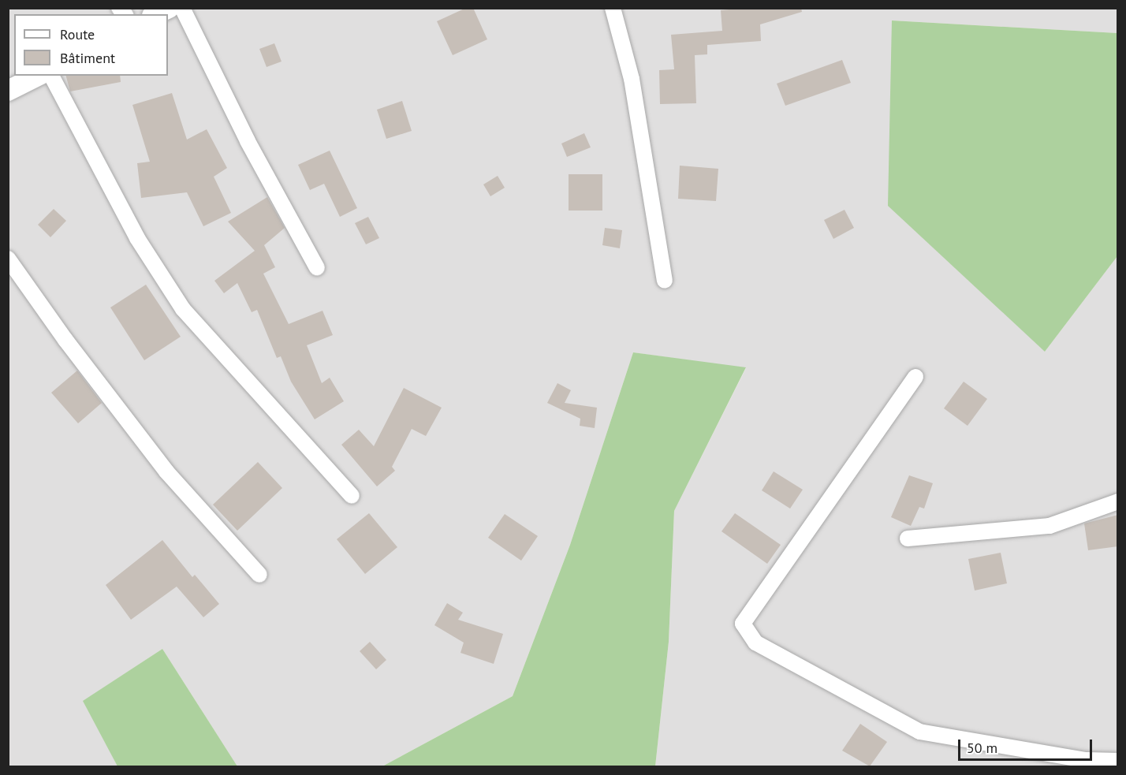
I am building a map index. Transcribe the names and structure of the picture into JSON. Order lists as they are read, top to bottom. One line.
{"legend":["Route","Bâtiment"],"scale_bar":"50 m"}
